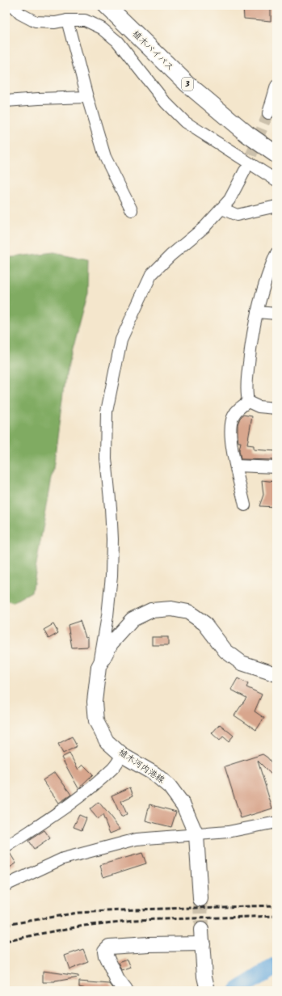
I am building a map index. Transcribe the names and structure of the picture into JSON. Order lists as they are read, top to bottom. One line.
{"streets":{"highway":["植木バイパス","3"],"main road":["植木河内港線"]}}
